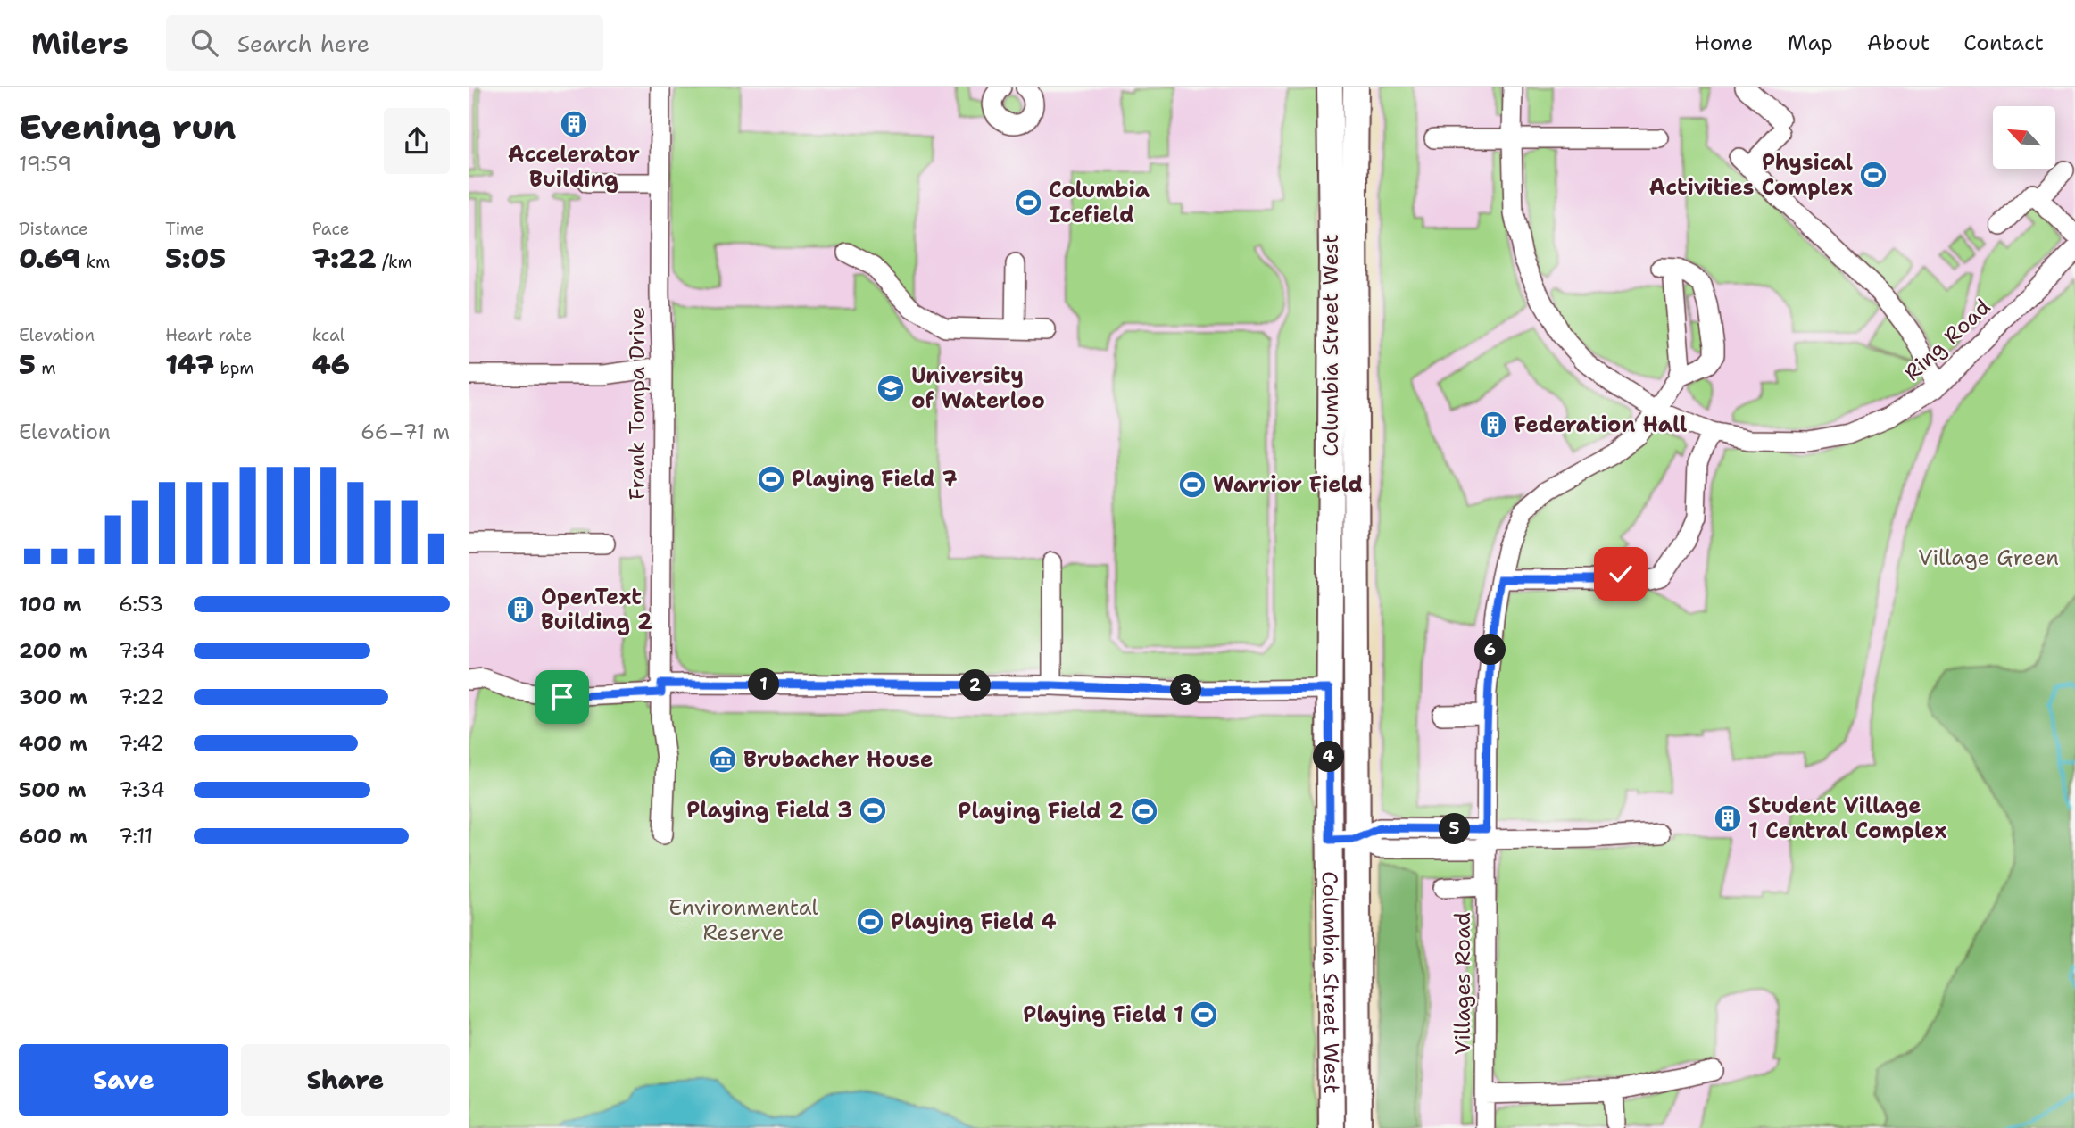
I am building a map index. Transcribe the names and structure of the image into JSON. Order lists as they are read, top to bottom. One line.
{"streets":{"main road":["Columbia Street West"],"street":["Ring Road","Frank Tompa Drive","Villages Road"]},"crossings":[["Ring Road","Villages Road"]],"parks":["Village Green","Environmental Reserve"],"places":{"building":["Accelerator Building","Federation Hall","OpenText Building 2","Student Village 1 Central Complex"],"sports":["Physical Activities Complex","Columbia Icefield","Playing Field 7","Warrior Field","Playing Field 3","Playing Field 2","Playing Field 4","Playing Field 1"],"school or university":["University of Waterloo"],"museum":["Brubacher House"]},"north":"top left","page":{"header":"Milers","search":"Search here","nav":["Home","Map","About","Contact"],"heading":["Evening run","19:59"],"stats":[["Distance","0.69 km"],["Time","5:05"],["Pace","7:22 /km"],["Elevation","5 m"],["Heart rate","147 bpm"],["kcal","46"]],"chart":["Elevation","66–71 m"],"list":[{"name":"100 m","note":"6:53"},{"name":"200 m","note":"7:34"},{"name":"300 m","note":"7:22"},{"name":"400 m","note":"7:42"},{"name":"500 m","note":"7:34"},{"name":"600 m","note":"7:11"}],"pins":["6","1","2","3","4","5"],"buttons":["Save","Share"]}}
